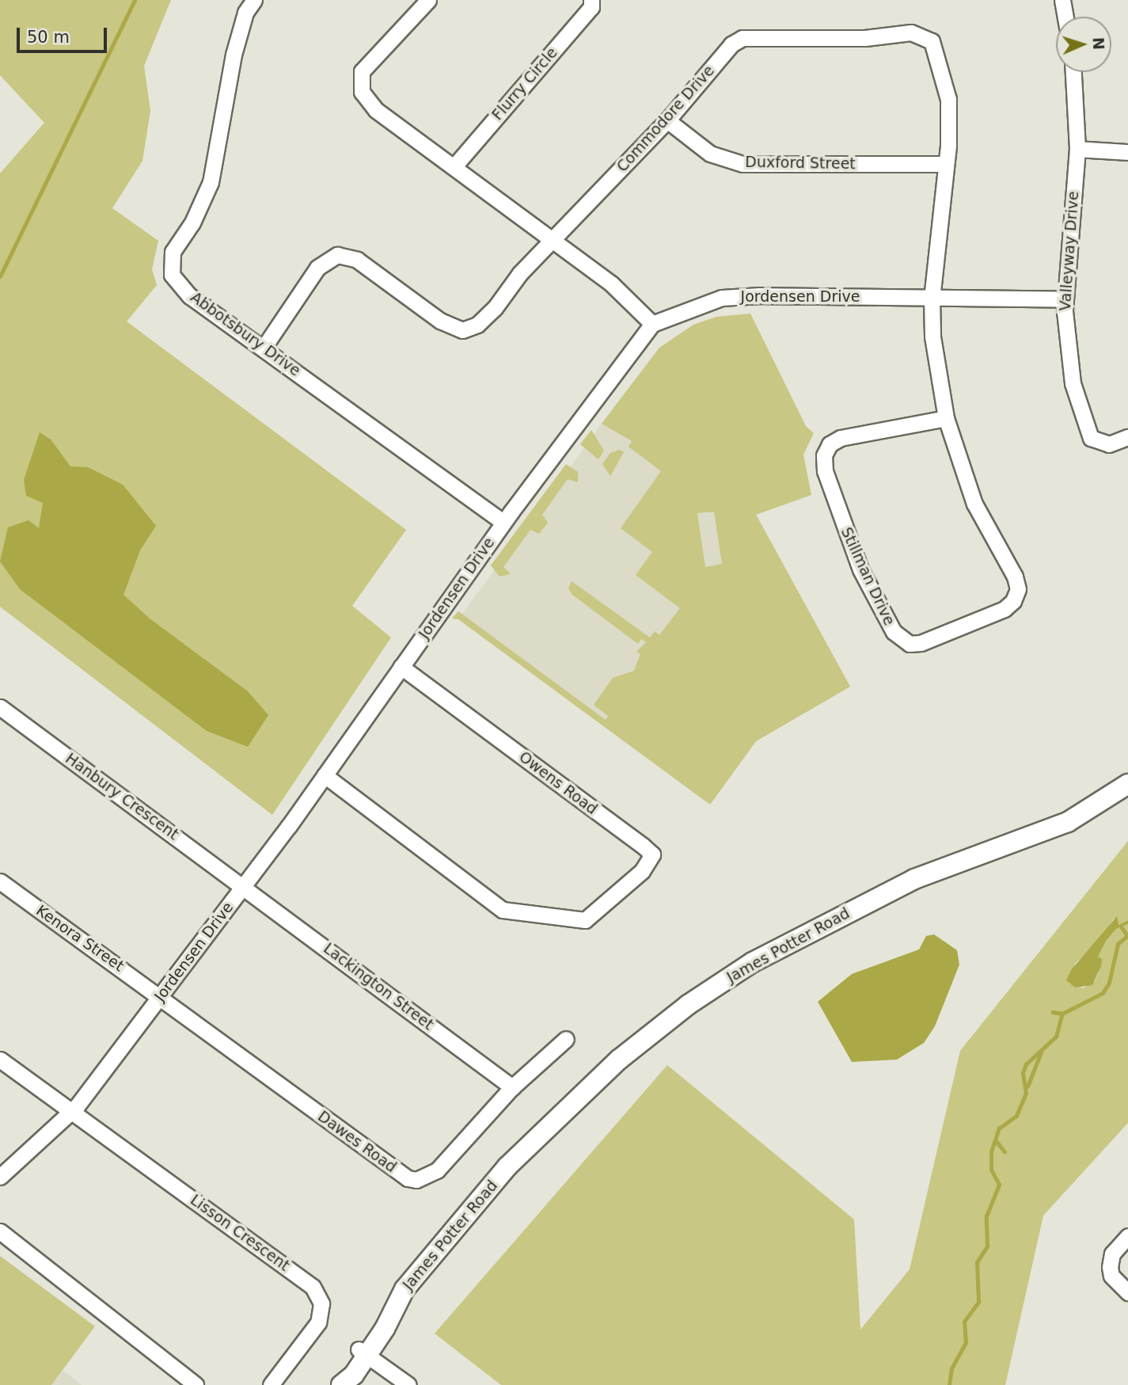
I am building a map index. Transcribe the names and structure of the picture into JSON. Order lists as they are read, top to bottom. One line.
{"streets":{"main road":["James Potter Road"],"street":["Flurry Circle","Commodore Drive","Duxford Street","Valleyway Drive","Jordensen Drive","Abbotsbury Drive","Stillman Drive","Owens Road","Hanbury Crescent","Kenora Street","Lackington Street","Dawes Road","Lisson Crescent"]},"crossings":[["Commodore Drive","Duxford Street"],["Commodore Drive","Jordensen Drive"],["Commodore Drive","Abbotsbury Drive"],["Commodore Drive","Stillman Drive"],["Valleyway Drive","Jordensen Drive"],["Jordensen Drive","Abbotsbury Drive"],["Jordensen Drive","Stillman Drive"],["Jordensen Drive","Owens Road"],["Jordensen Drive","Hanbury Crescent"],["Jordensen Drive","Kenora Street"],["Jordensen Drive","Lackington Street"],["Jordensen Drive","Dawes Road"],["Jordensen Drive","Lisson Crescent"],["Hanbury Crescent","Lackington Street"],["Kenora Street","Dawes Road"],["Lackington Street","Dawes Road"]],"scale_bar":"50 m","north":"right"}
